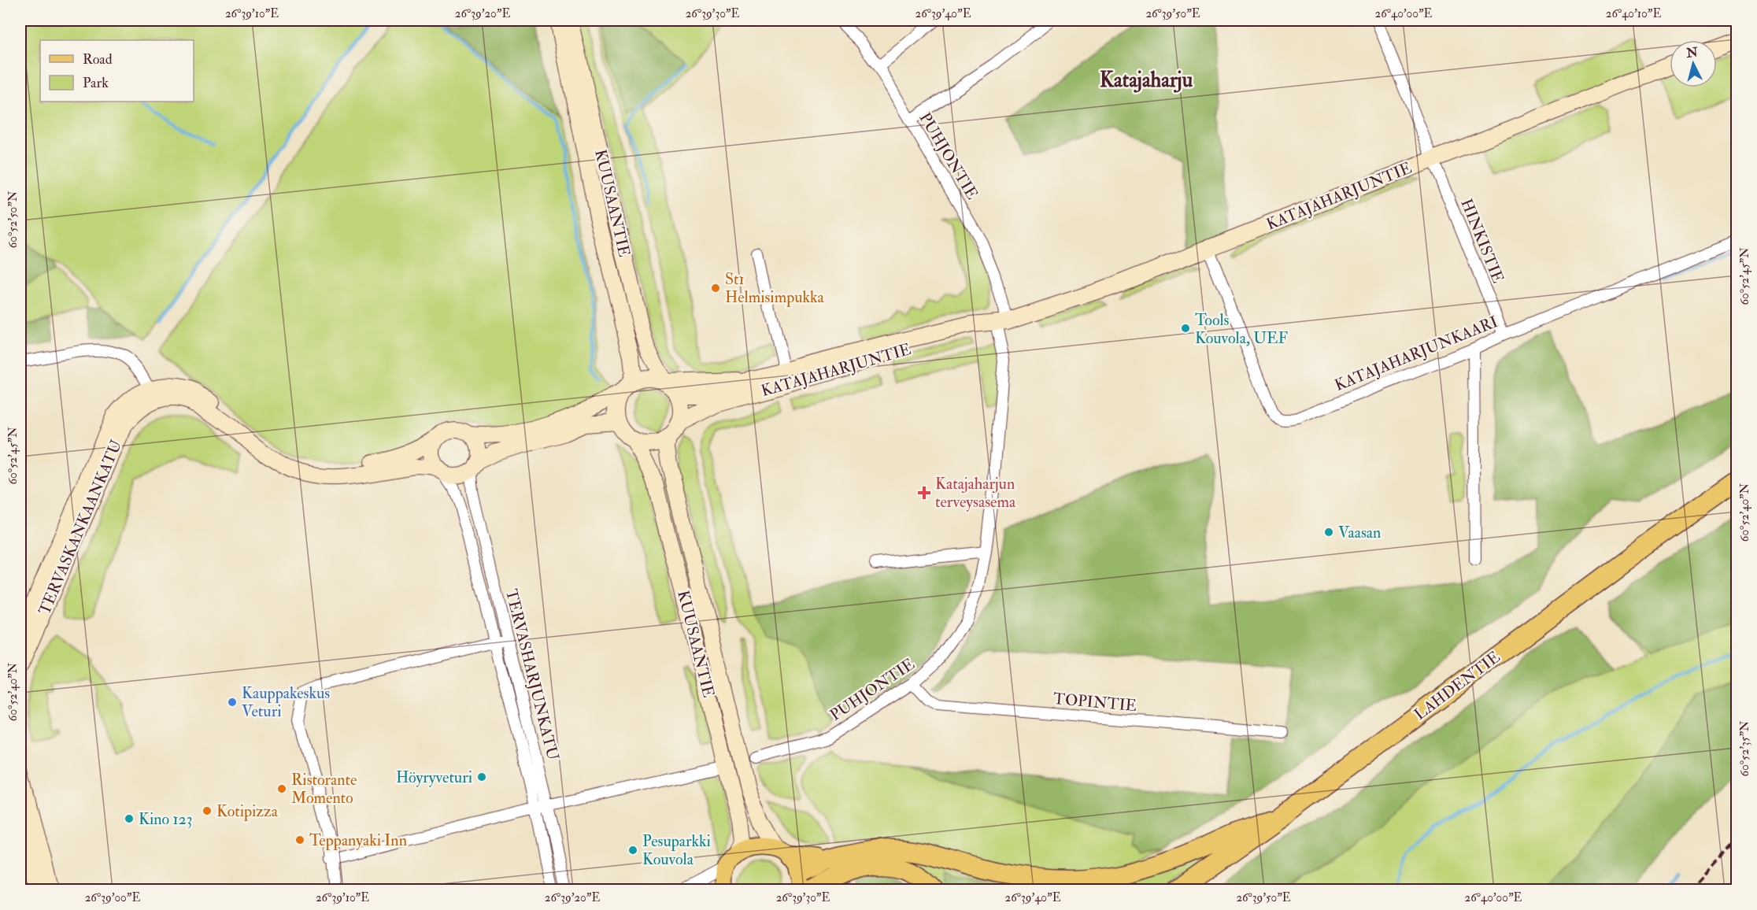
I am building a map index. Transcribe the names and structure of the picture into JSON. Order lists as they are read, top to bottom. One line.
{"streets":{"highway":["LAHDENTIE"],"street":["PUHJONTIE","KATAJAHARJUNTIE","KUUSAANTIE","HINKISTIE","KATAJAHARJUNKAARI","TERVASKANKAANKATU","TERVASHARJUNKATU","TOPINTIE"]},"crossings":[["PUHJONTIE","KATAJAHARJUNTIE"],["PUHJONTIE","TOPINTIE"],["KATAJAHARJUNTIE","KUUSAANTIE"],["KATAJAHARJUNTIE","HINKISTIE"],["KATAJAHARJUNTIE","KATAJAHARJUNKAARI"],["HINKISTIE","KATAJAHARJUNKAARI"]],"districts":["Katajaharju"],"places":{"other":["St1 Helmisimpukka","Tools Kouvola, UEF","Vaasan","Kauppakeskus Veturi","Höyryveturi","Ristorante Momento","Kotipizza","Kino 123","Teppanyaki Inn","Pesuparkki Kouvola"],"health":["Katajaharjun terveysasema"]},"legend":["Road","Park"],"north":"top","coordinates":["26°39'10\"E","26°39'20\"E","26°39'30\"E","26°39'40\"E","26°39'50\"E","26°40'00\"E","26°40'10\"E","60°52'50\"N","60°52'45\"N","60°52'40\"N","60°52'35\"N","26°39'00\"E"]}
